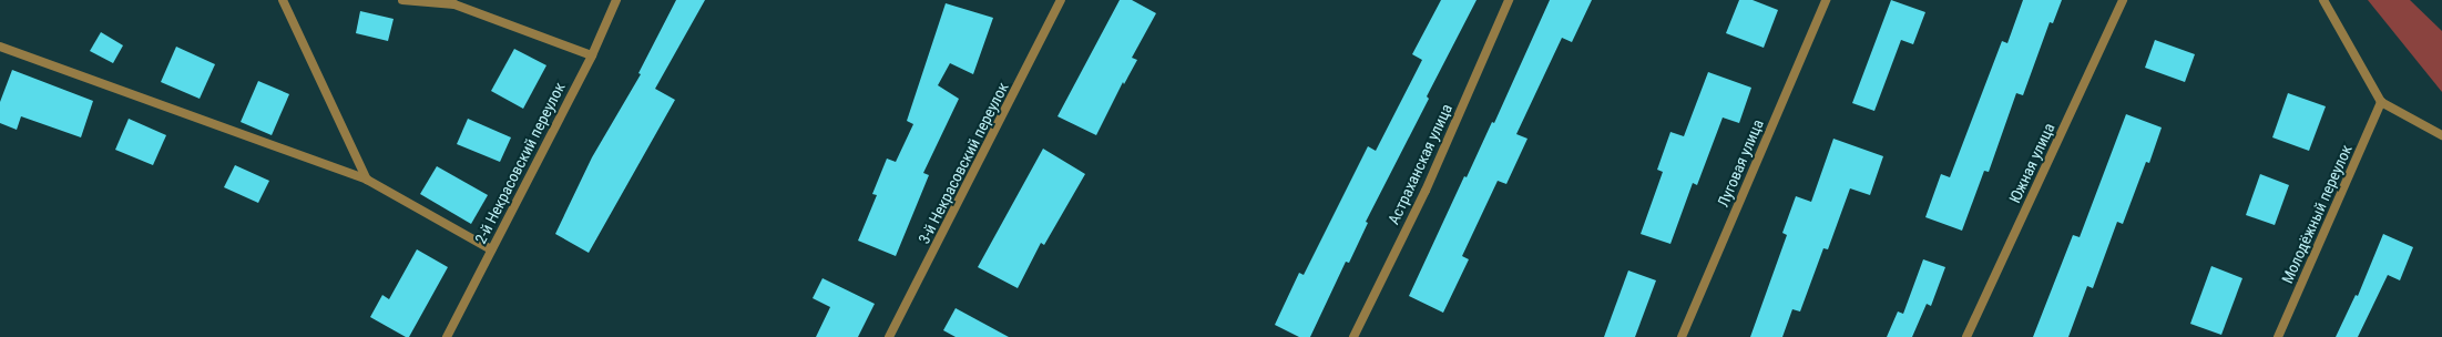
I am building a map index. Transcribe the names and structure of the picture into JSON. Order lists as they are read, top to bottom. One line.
{"streets":{"street":["2-й Некрасовский переулок","3-й Некрасовский переулок","Луговая улица","Южная улица","Астраханская улица","Молодёжный переулок"]}}
